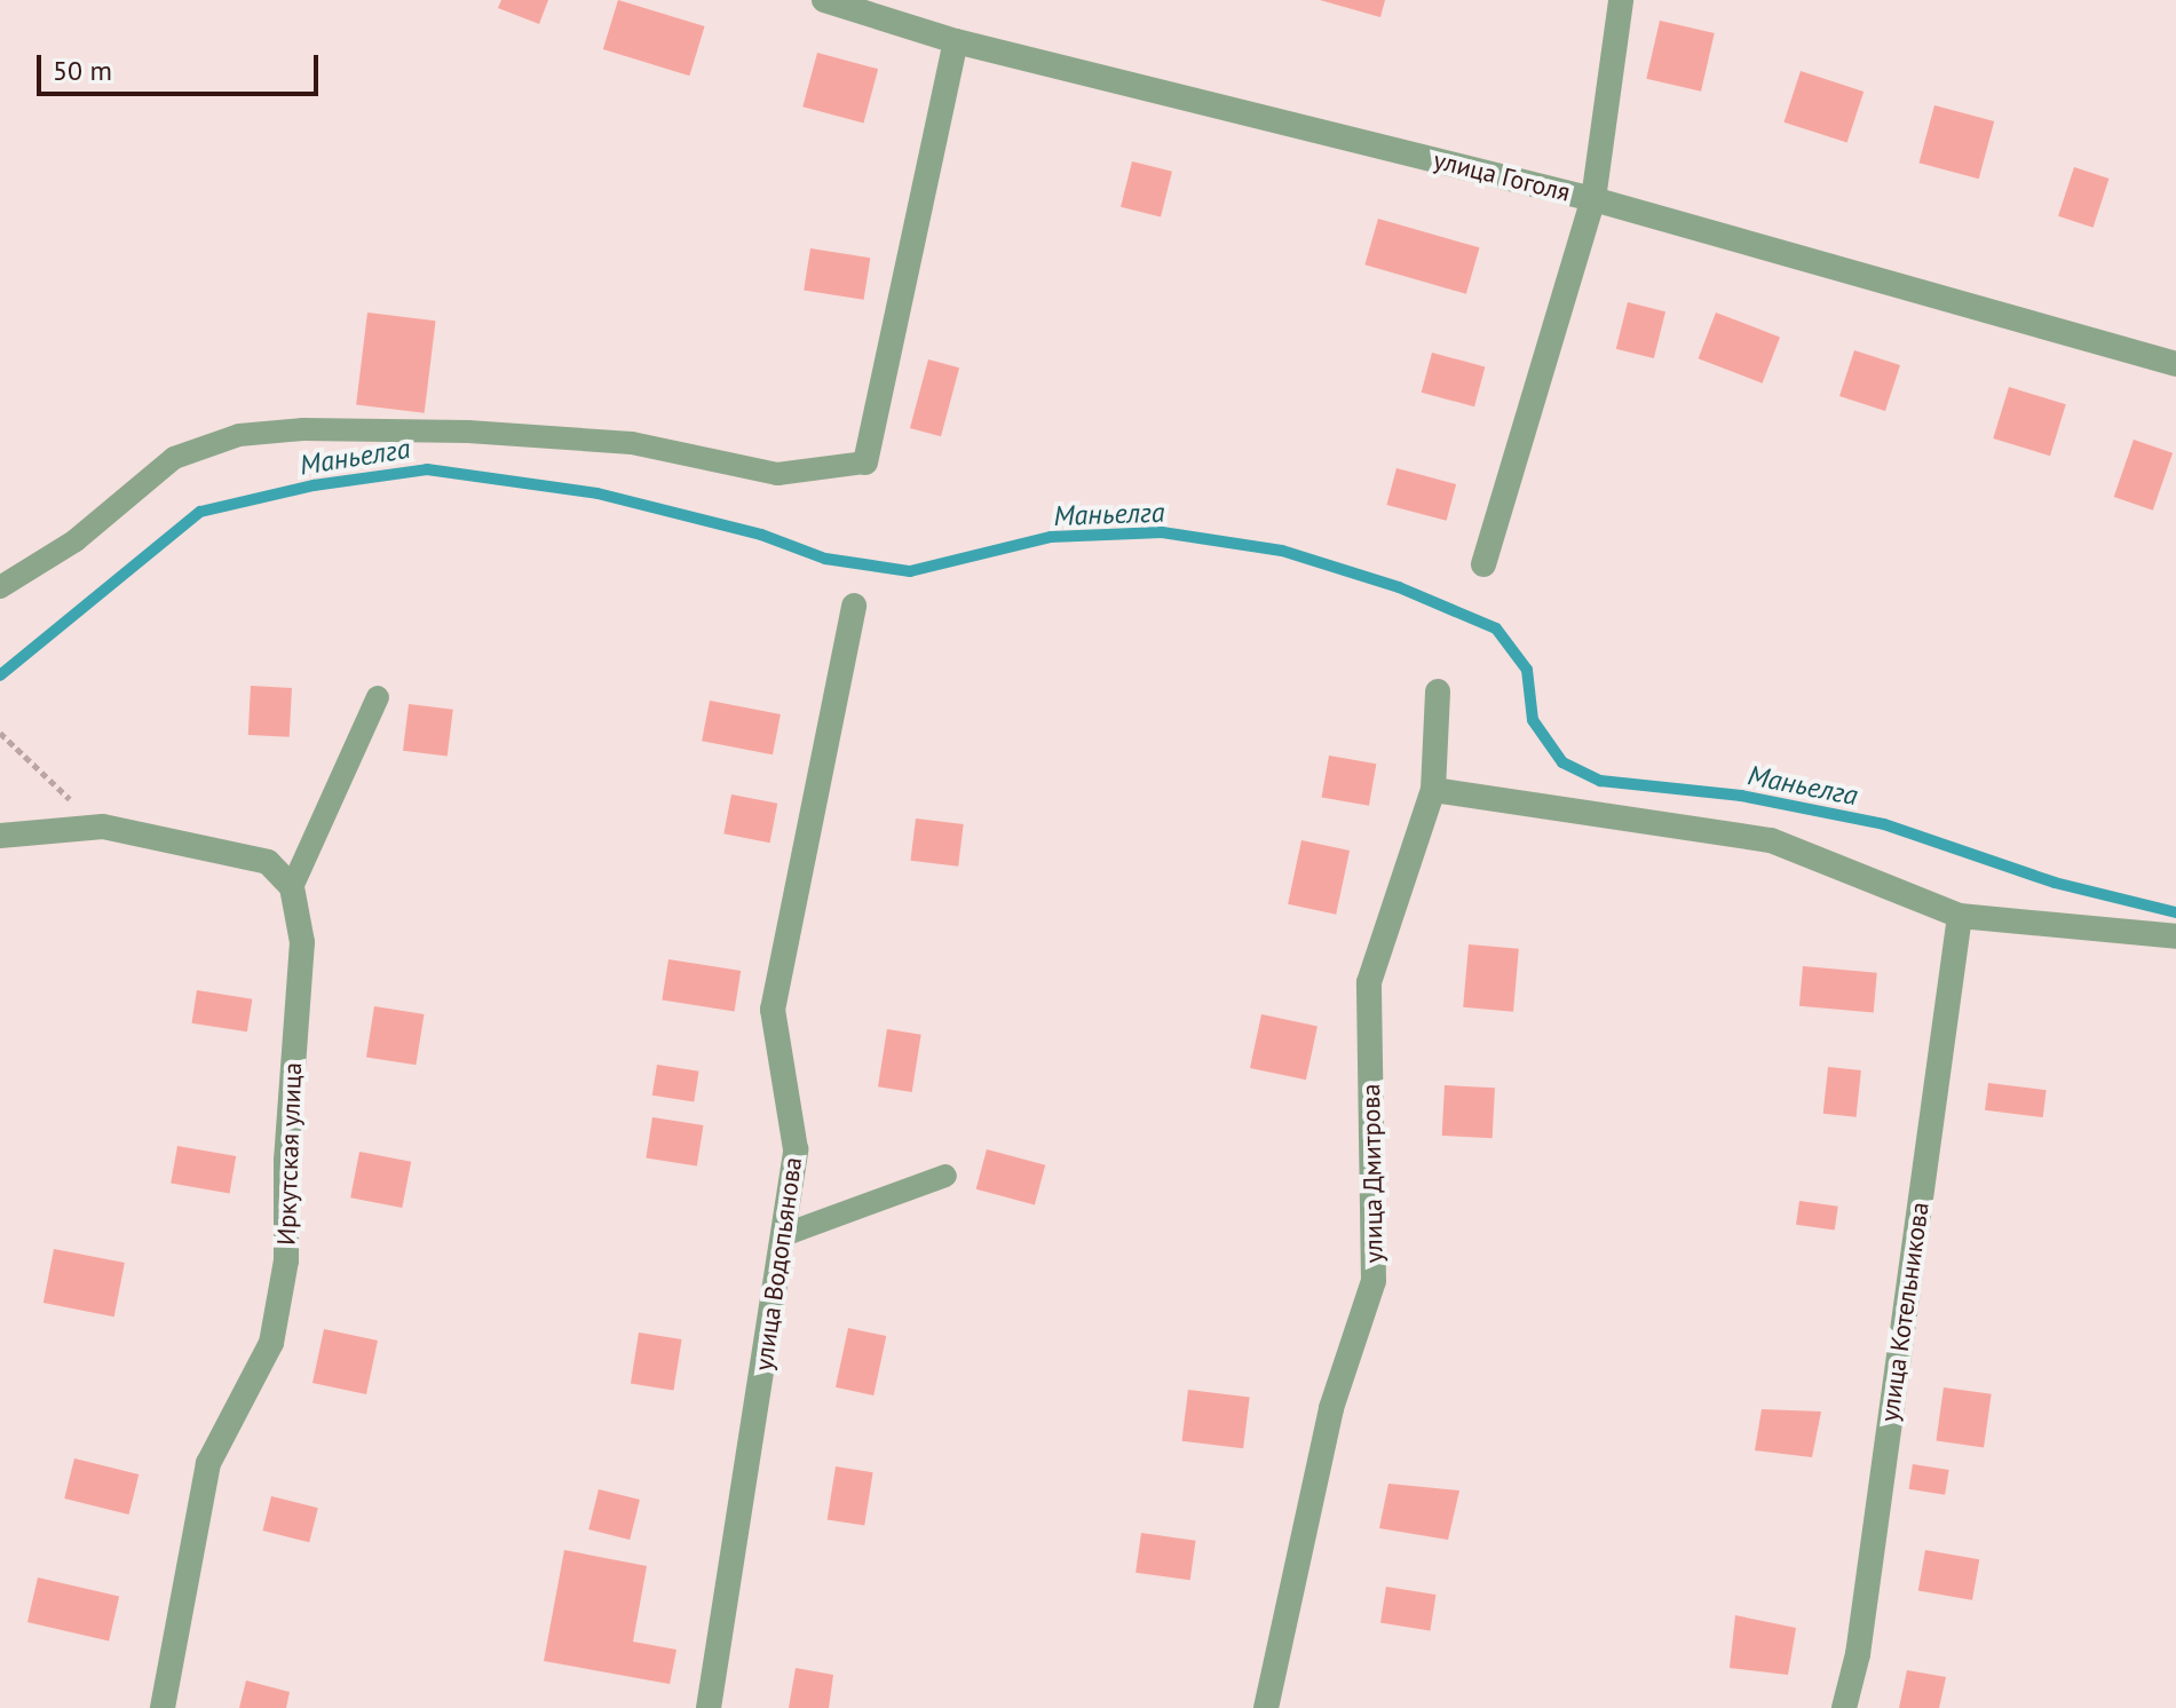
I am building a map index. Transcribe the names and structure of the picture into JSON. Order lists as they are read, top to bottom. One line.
{"streets":{"street":["улица Гоголя","Иркутская улица","улица Дмитрова","улица Водопьянова","улица Котельникова"]},"water":["Маньелга"],"scale_bar":"50 m"}
